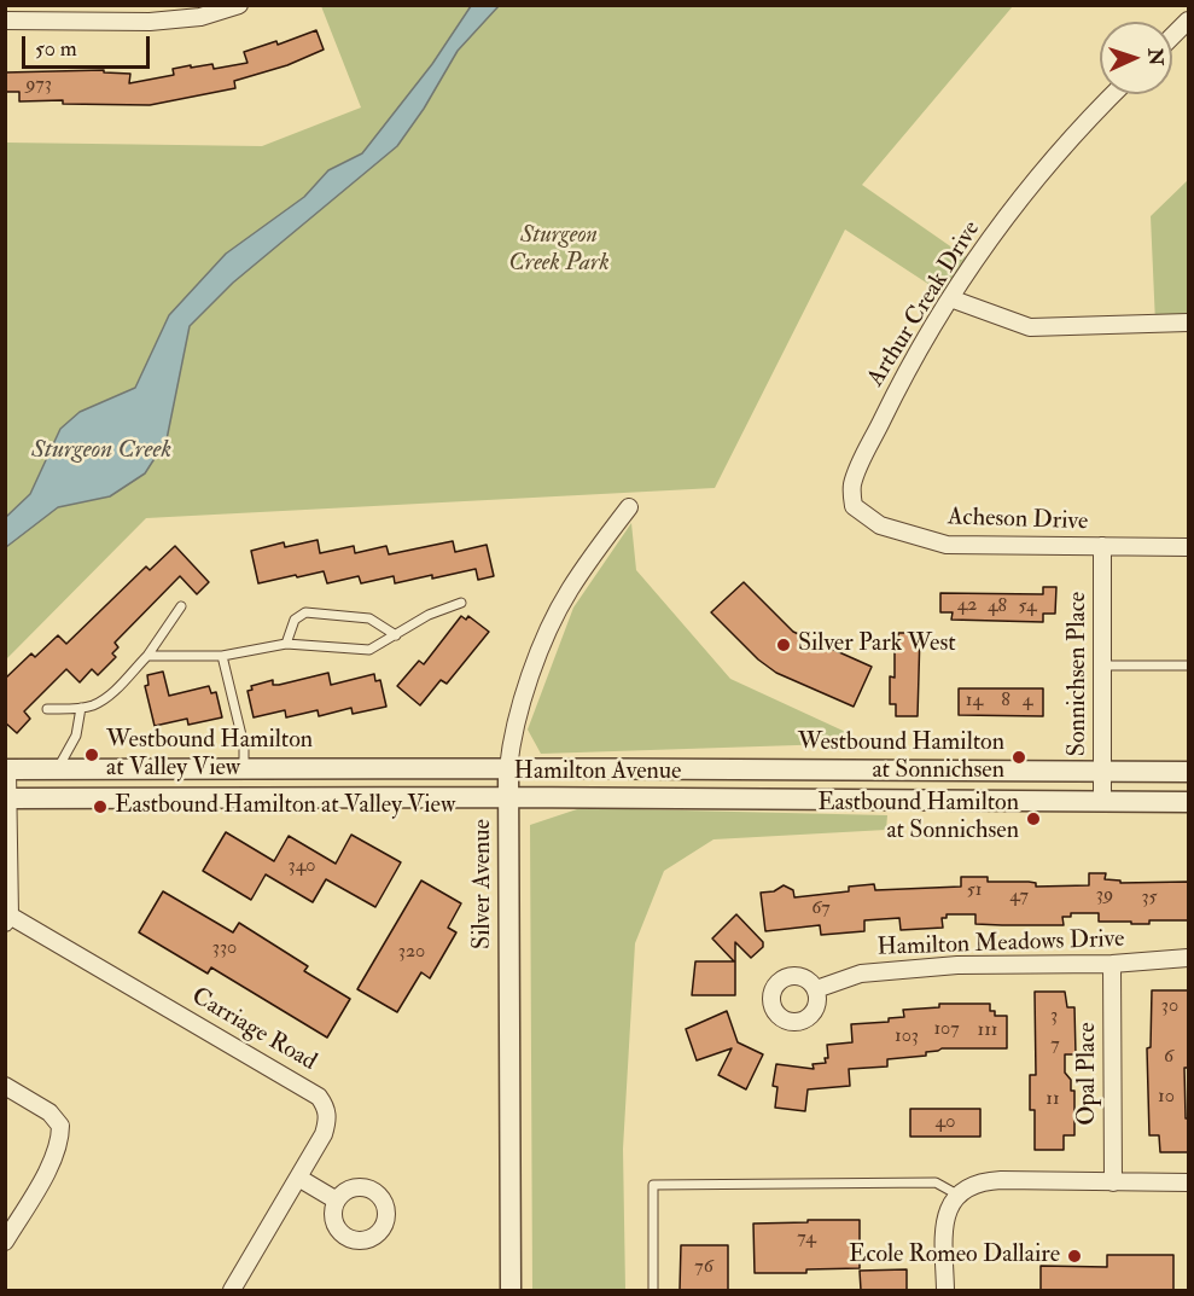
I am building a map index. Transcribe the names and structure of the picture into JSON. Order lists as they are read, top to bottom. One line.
{"streets":{"street":["Arthur Creak Drive","Acheson Drive","Sonnichsen Place","Hamilton Avenue","Silver Avenue","Hamilton Meadows Drive","Carriage Road","Opal Place"]},"crossings":[["Arthur Creak Drive","Acheson Drive"],["Acheson Drive","Sonnichsen Place"],["Sonnichsen Place","Hamilton Avenue"],["Hamilton Avenue","Silver Avenue"],["Hamilton Meadows Drive","Opal Place"]],"water":["Sturgeon Creek"],"parks":["Sturgeon Creek Park"],"places":["Silver Park West","Westbound Hamilton at Valley View","Westbound Hamilton at Sonnichsen","Eastbound Hamilton at Valley View","Eastbound Hamilton at Sonnichsen","Ecole Romeo Dallaire"],"house_numbers":["973","42","48","54","14","8","4","340","51","39","47","35","67","330","320","30","3","107","111","103","7","6","10","11","40","74","76"],"scale_bar":"50 m","north":"right"}
